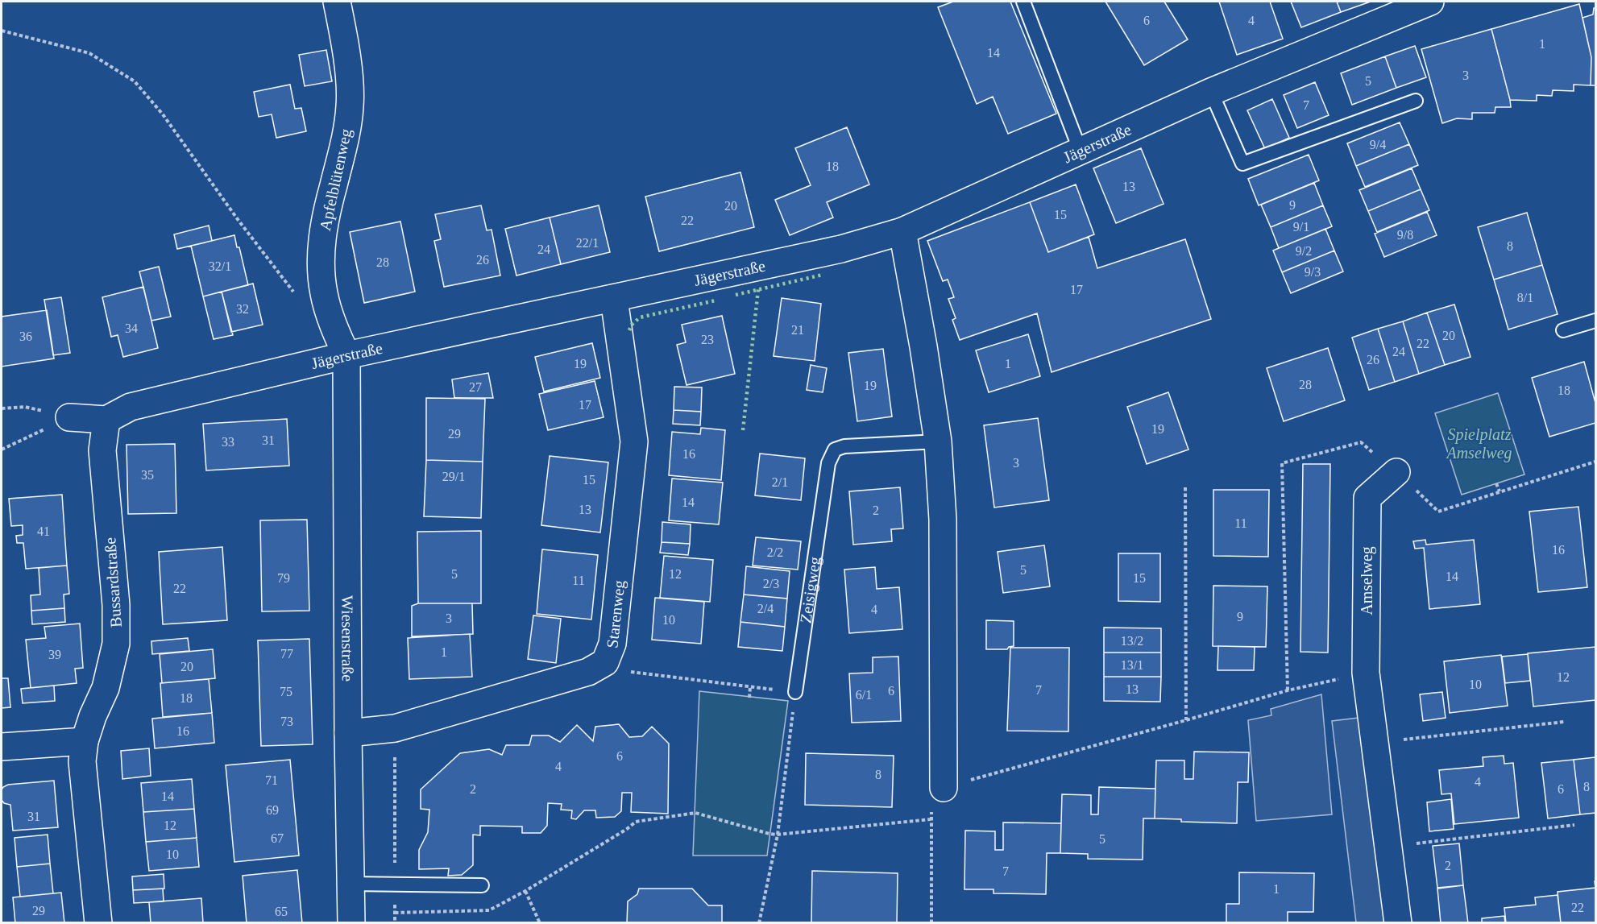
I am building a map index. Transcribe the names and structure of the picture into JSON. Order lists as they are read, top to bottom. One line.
{"streets":{"street":["Jägerstraße","Apfelblütenweg","Amselweg","Bussardstraße","Starenweg","Wiesenstraße"],"lane":["Zeisigweg"]},"crossings":[["Jägerstraße","Apfelblütenweg"],["Jägerstraße","Bussardstraße"],["Jägerstraße","Starenweg"],["Jägerstraße","Wiesenstraße"],["Apfelblütenweg","Wiesenstraße"],["Starenweg","Wiesenstraße"]],"parks":["Spielplatz Amselweg"],"house_numbers":["6","4","1","14","3","5","7","9/4","18","13","9","20","15","22","9/1","9/8","22/1","8","24","9/2","26","28","32/1","9/3","17","8/1","32","34","21","20","36","23","22","24","26","19","1","28","19","27","18","17","19","29","31","33","16","3","35","29/1","15","2/1","14","13","2","11","41","16","2/2","5","5","12","14","79","15","11","2/3","22","2/4","4","9","3","10","13/2","1","77","39","13/1","20","12","10","13","7","6","75","6/1","18","73","16","6","4","8","71","4","8","2","6","14","69","31","12","67","5","10","2","7","1","22","29","65"]}
